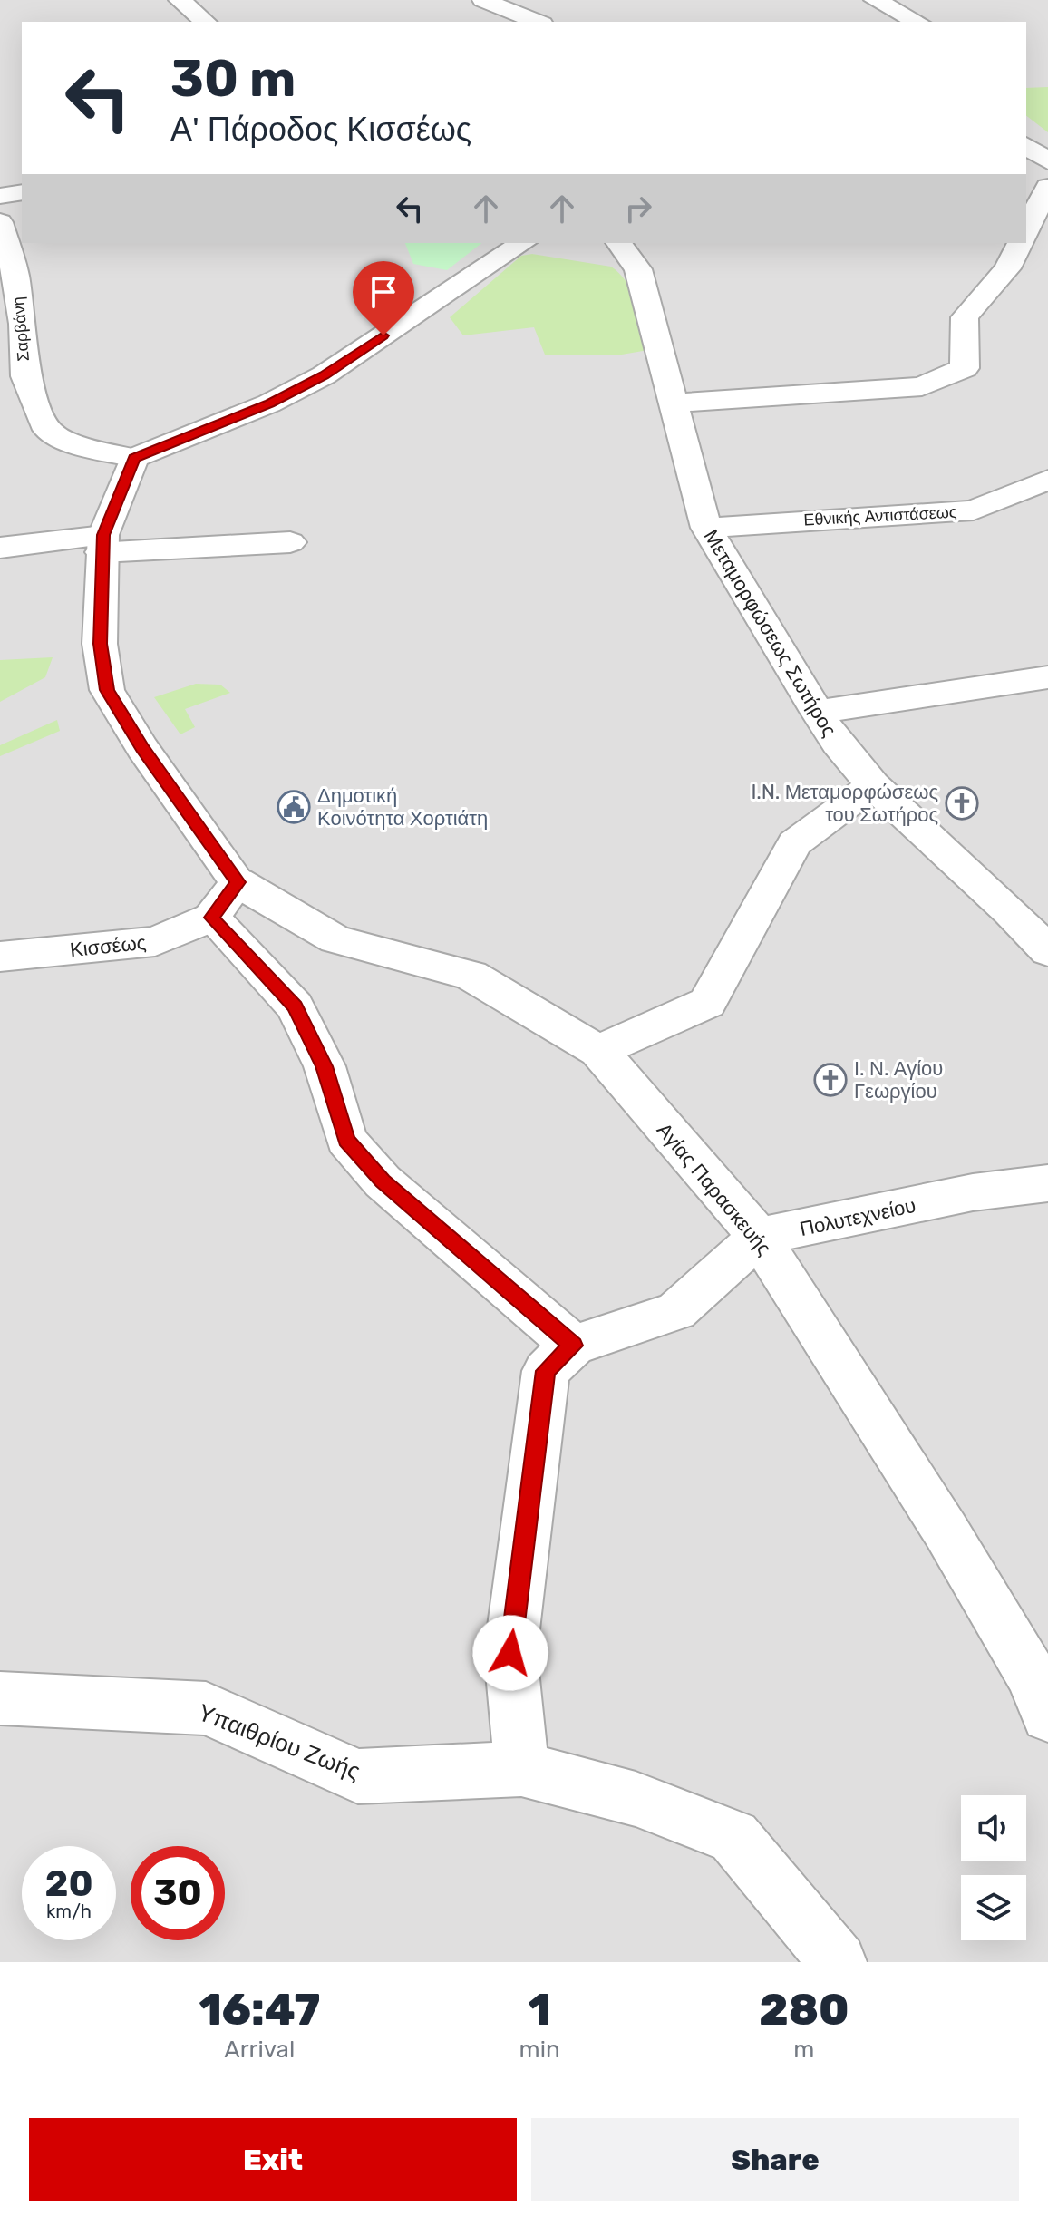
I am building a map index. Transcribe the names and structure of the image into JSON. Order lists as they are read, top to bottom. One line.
{"streets":{"street":["Σαρβάνη","Εθνικής Αντιστάσεως","Μεταμορφώσεως Σωτήρος","Κισσέως","Αγίας Παρασκευής","Πολυτεχνείου","Υπαιθρίου Ζωής"]},"crossings":[["Εθνικής Αντιστάσεως","Μεταμορφώσεως Σωτήρος"],["Αγίας Παρασκευής","Πολυτεχνείου"]],"places":{"church":["I.N. Μεταμορφώσεως του Σωτήρος","Ι. Ν. Αγίου Γεωργίου"],"public building":["Δημοτική Κοινότητα Χορτιάτη"]},"page":{"turn":["30 m","Α' Πάροδος Κισσέως"],"speed":"20 km/h","limit":"30","eta":["16:47","Arrival","1","min","280","m"],"buttons":["Exit","Share"]}}
